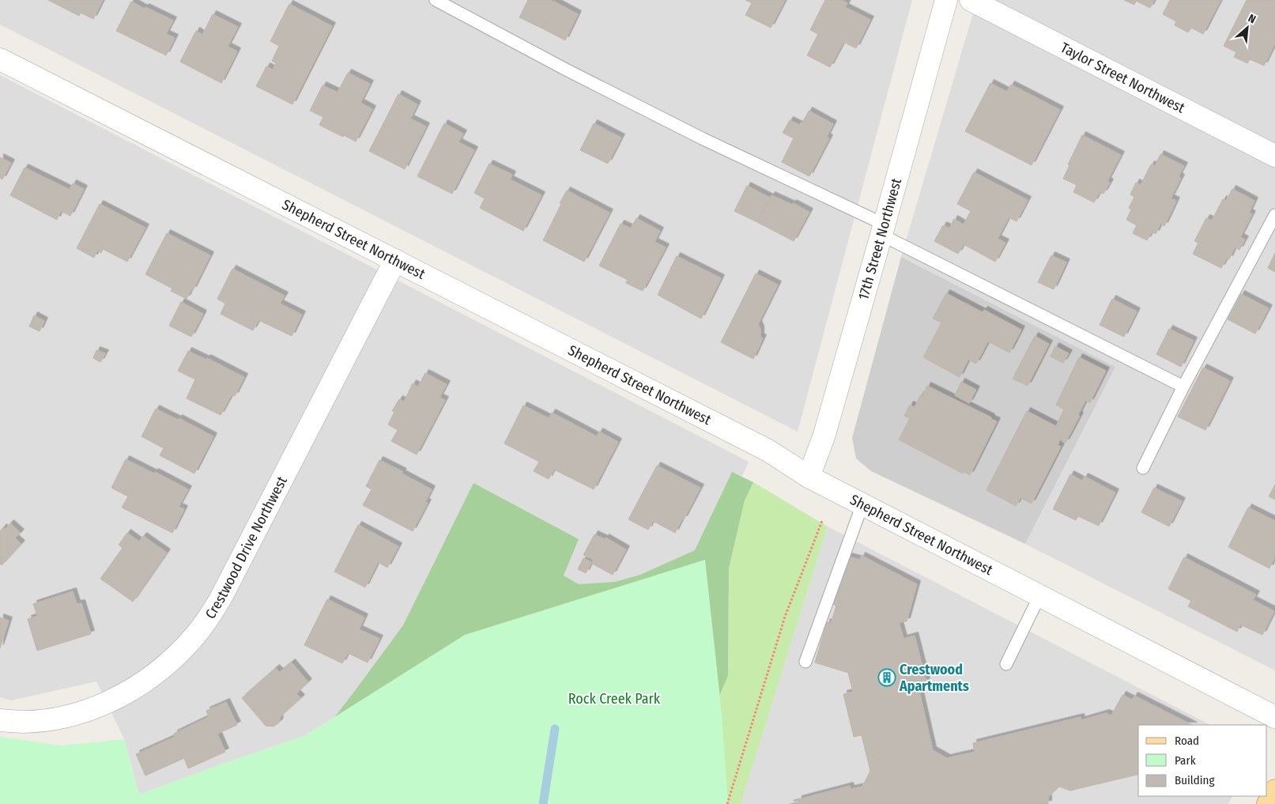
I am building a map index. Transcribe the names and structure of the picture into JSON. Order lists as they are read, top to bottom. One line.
{"streets":{"street":["Taylor Street Northwest","Shepherd Street Northwest","17th Street Northwest","Crestwood Drive Northwest"]},"crossings":[["Shepherd Street Northwest","17th Street Northwest"],["Shepherd Street Northwest","Crestwood Drive Northwest"]],"parks":["Rock Creek Park"],"places":{"building":["Crestwood Apartments"]},"legend":["Road","Park","Building"],"north":"top right"}
